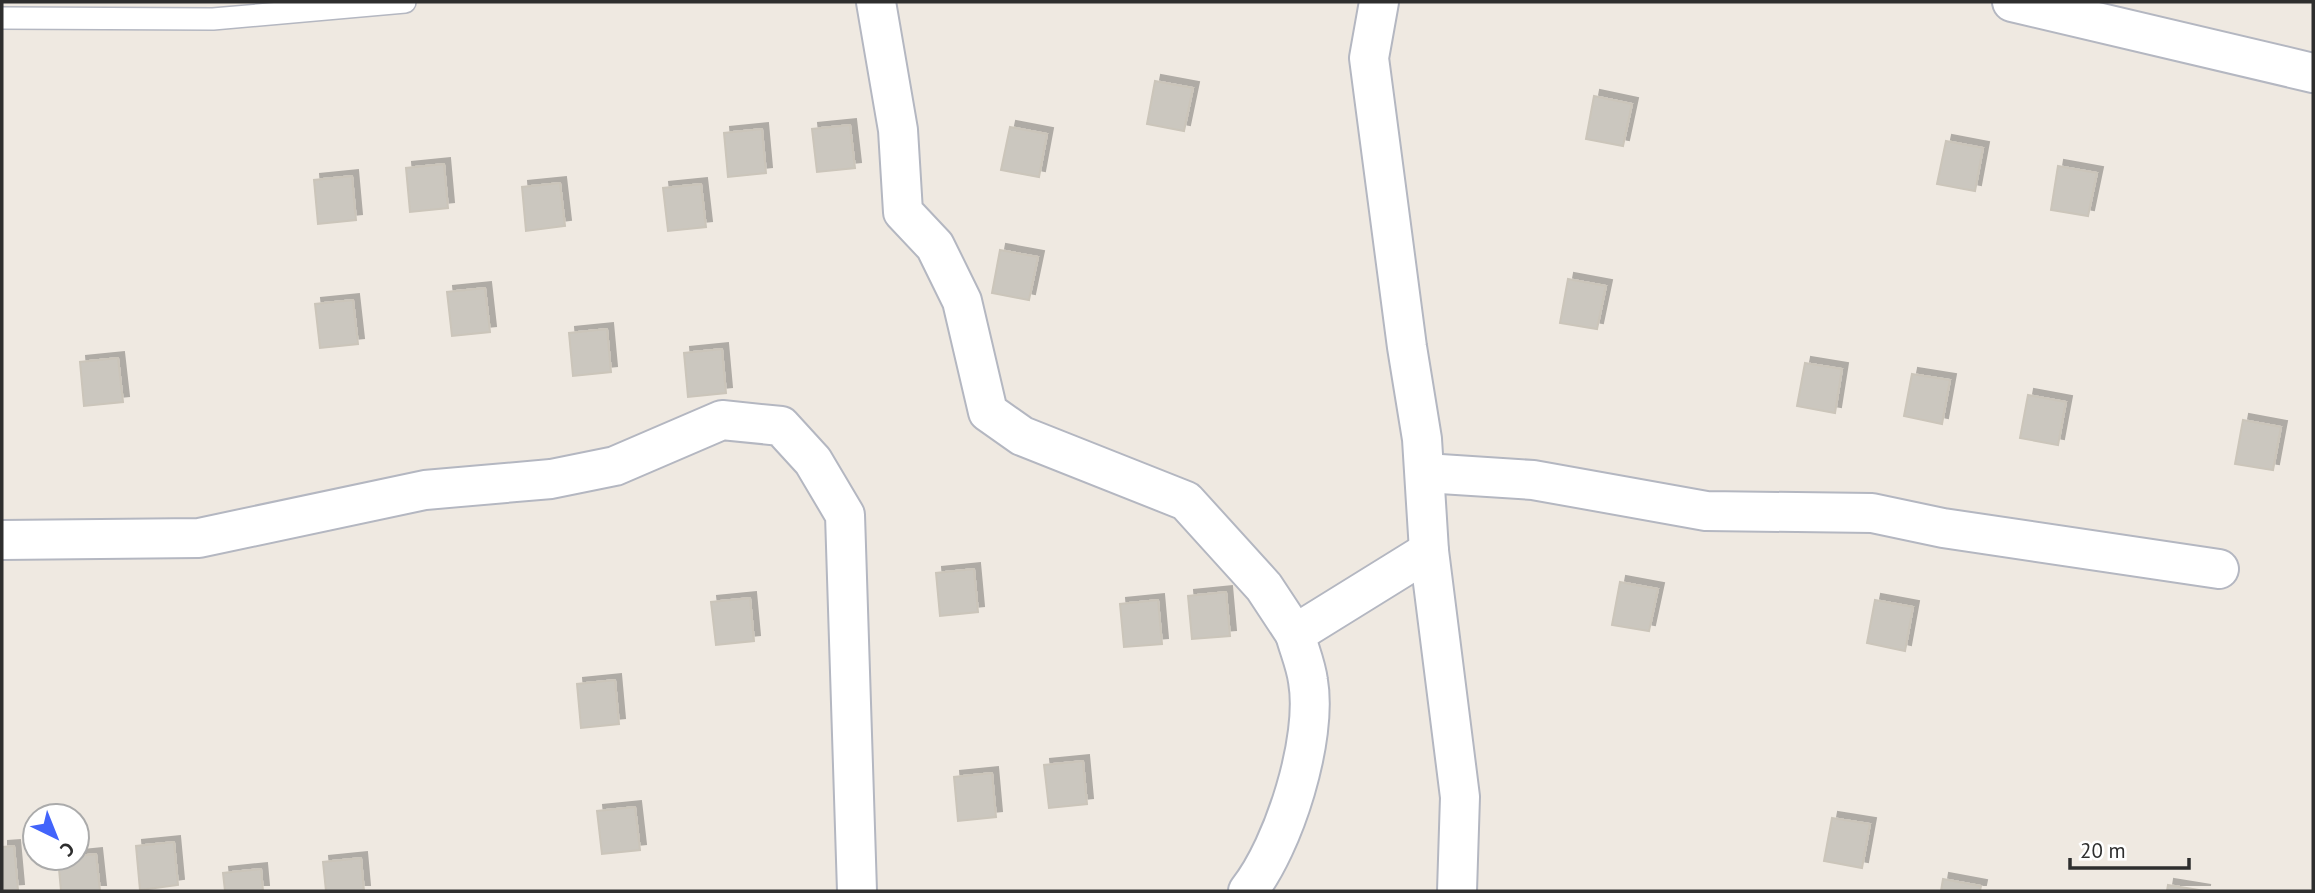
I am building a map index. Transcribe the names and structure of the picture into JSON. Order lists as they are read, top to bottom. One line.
{"scale_bar":"20 m","north":"bottom right"}
